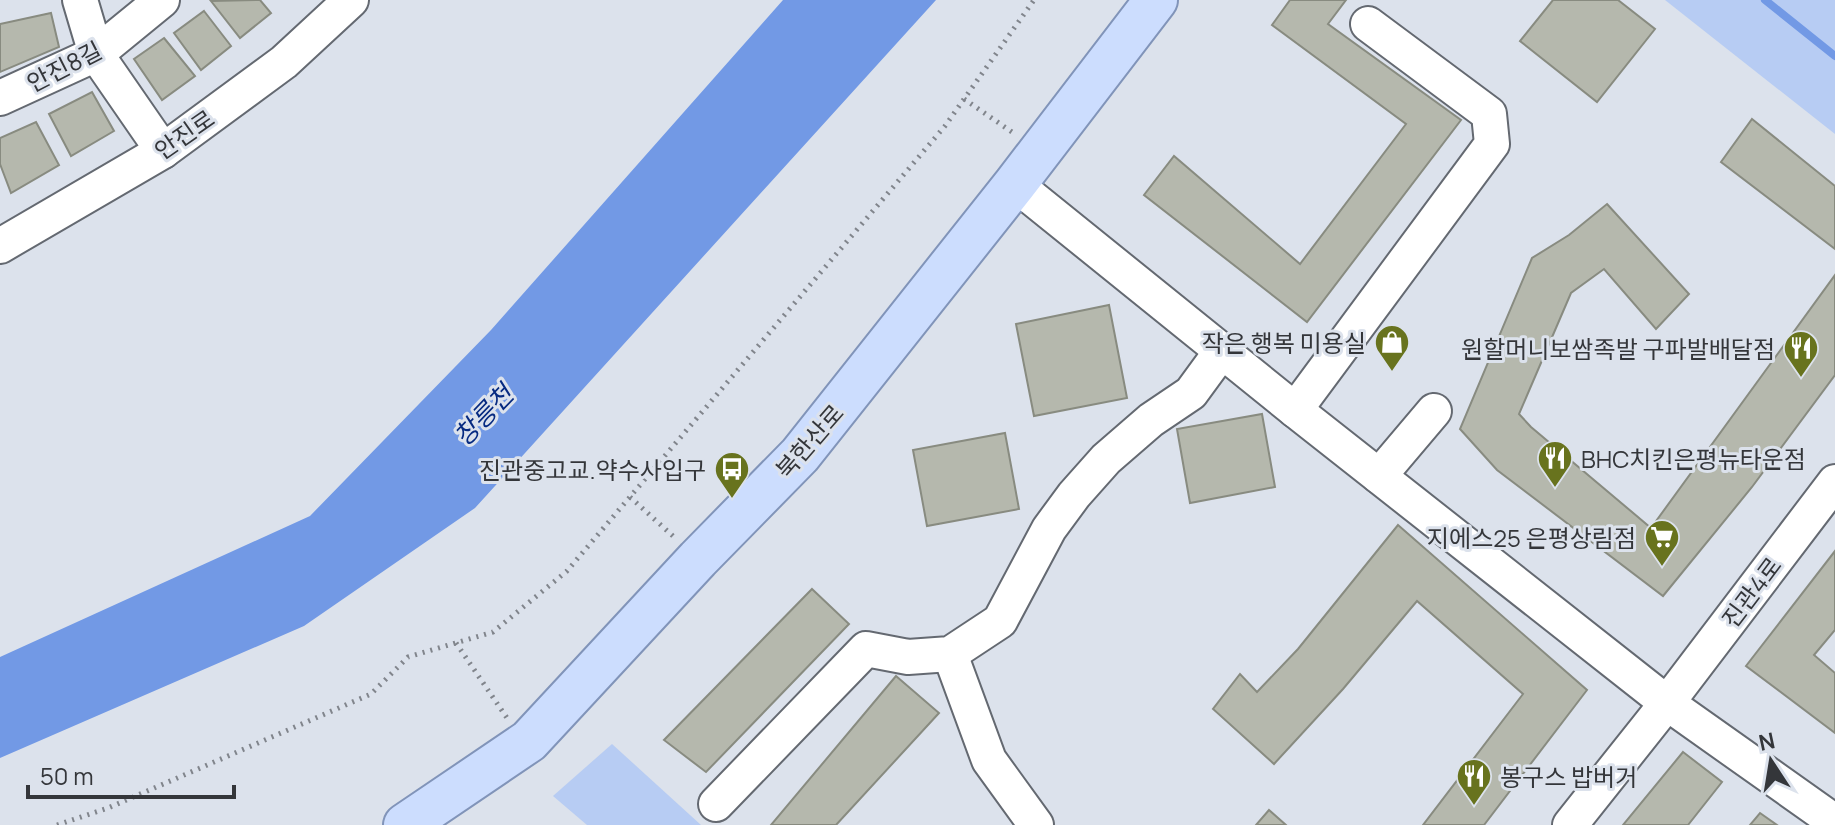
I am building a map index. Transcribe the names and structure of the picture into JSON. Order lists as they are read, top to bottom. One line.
{"streets":{"main road":["북한산로"],"street":["안진8길","안진로","진관4로"]},"water":["창릉천"],"places":{"shop":["작은 행복 미용실"],"restaurant":["원할머니보쌈족발 구파발배달점","BHC치킨은평뉴타운점","봉구스 밥버거"],"bus stop":["진관중고교.약수사입구"],"supermarket":["지에스25 은평상림점"]},"scale_bar":"50 m","north":"top"}
